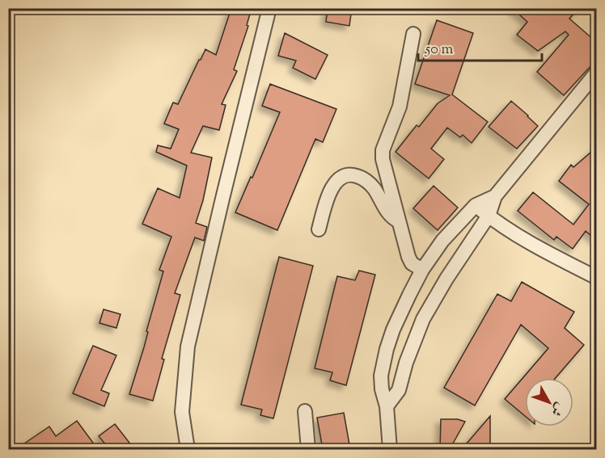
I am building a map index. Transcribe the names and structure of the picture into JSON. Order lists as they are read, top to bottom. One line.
{"scale_bar":"50 m","north":"bottom right"}
